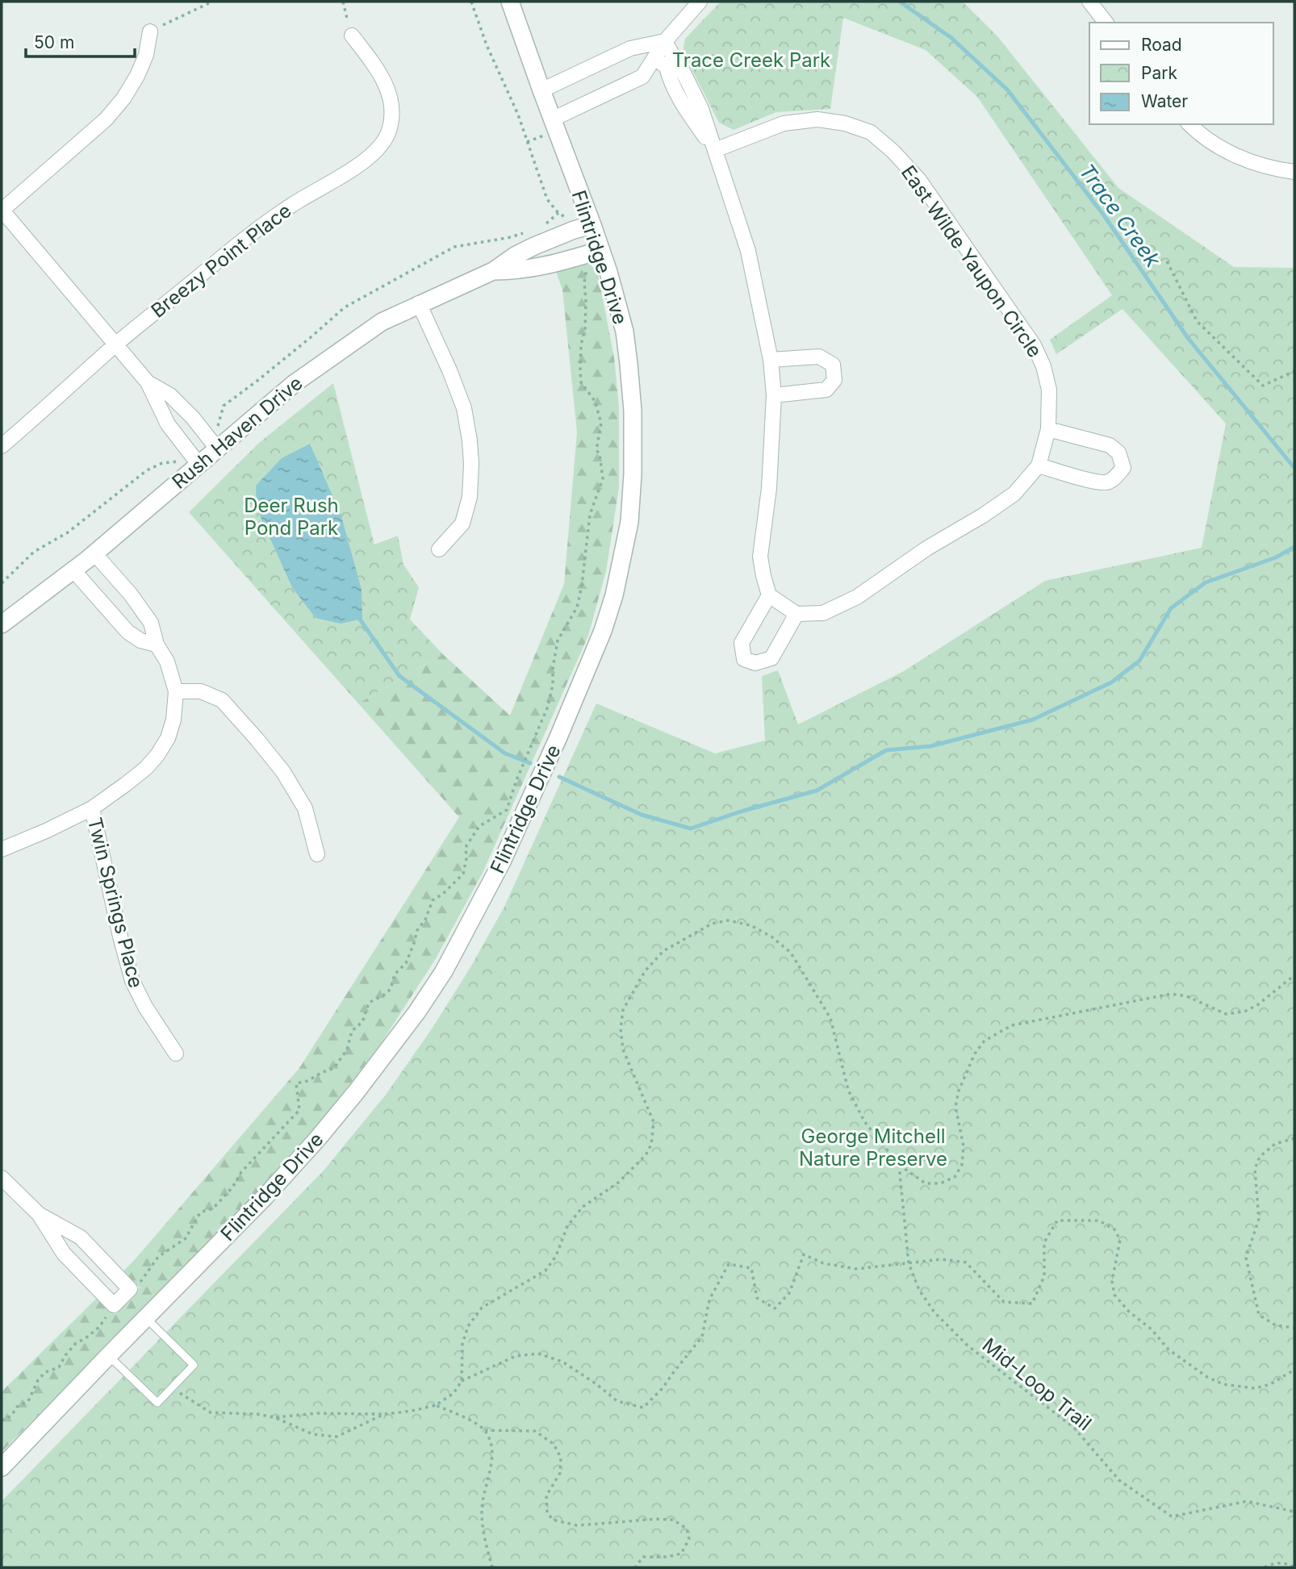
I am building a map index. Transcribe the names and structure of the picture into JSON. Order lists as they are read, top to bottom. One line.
{"streets":{"street":["Flintridge Drive","Breezy Point Place","East Wilde Yaupon Circle","Rush Haven Drive","Twin Springs Place"],"path":["Mid-Loop Trail"]},"crossings":[["Flintridge Drive","Rush Haven Drive"]],"water":["Trace Creek"],"parks":["Trace Creek Park","Deer Rush Pond Park","George Mitchell Nature Preserve"],"legend":["Road","Park","Water"],"scale_bar":"50 m"}
